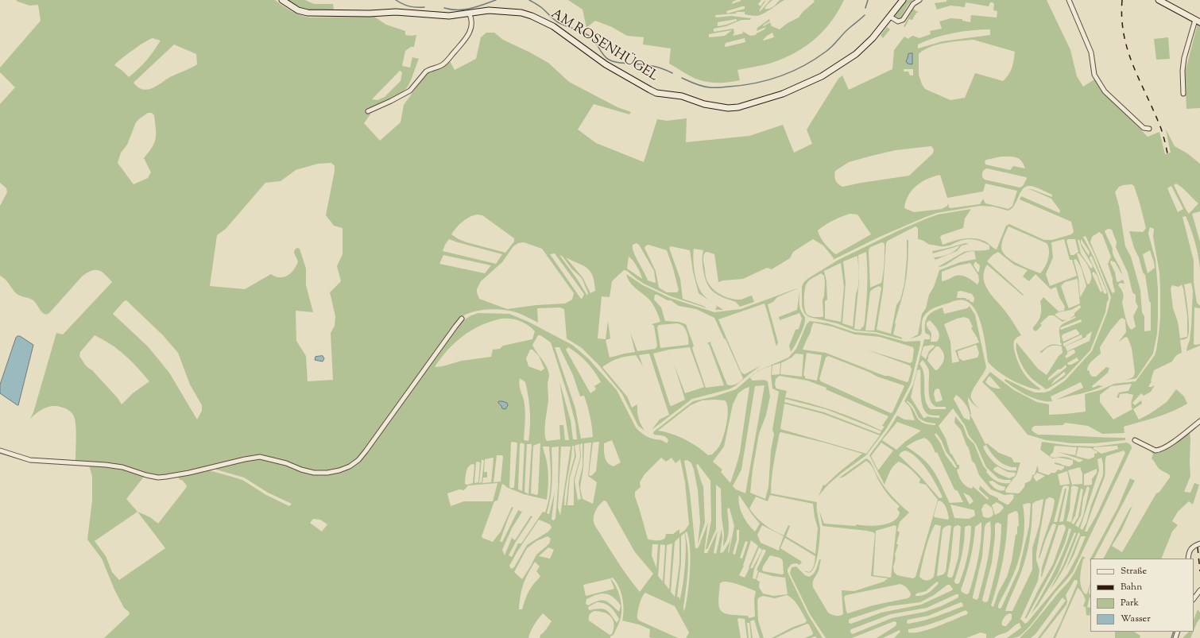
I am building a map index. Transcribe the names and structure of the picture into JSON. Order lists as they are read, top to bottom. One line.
{"streets":{"street":["AM ROSENHÜGEL"]},"legend":["Straße","Bahn","Park","Wasser"]}
